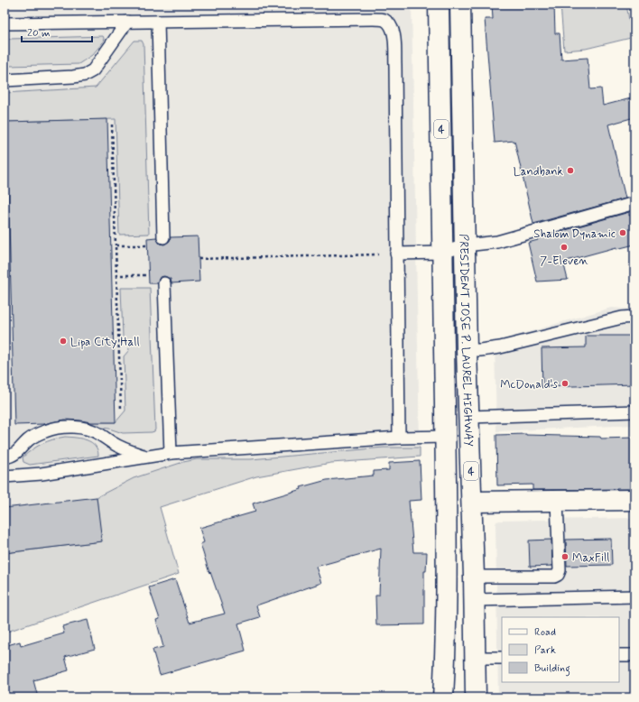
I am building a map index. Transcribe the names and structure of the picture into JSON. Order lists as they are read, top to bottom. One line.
{"streets":{"main road":["4","PRESIDENT JOSE P. LAUREL HIGHWAY"]},"places":["Landbank","Shalom Dynamic","7-Eleven","Lipa City Hall","McDonald's","MaxFill"],"legend":["Road","Park","Building"],"scale_bar":"20 m"}
